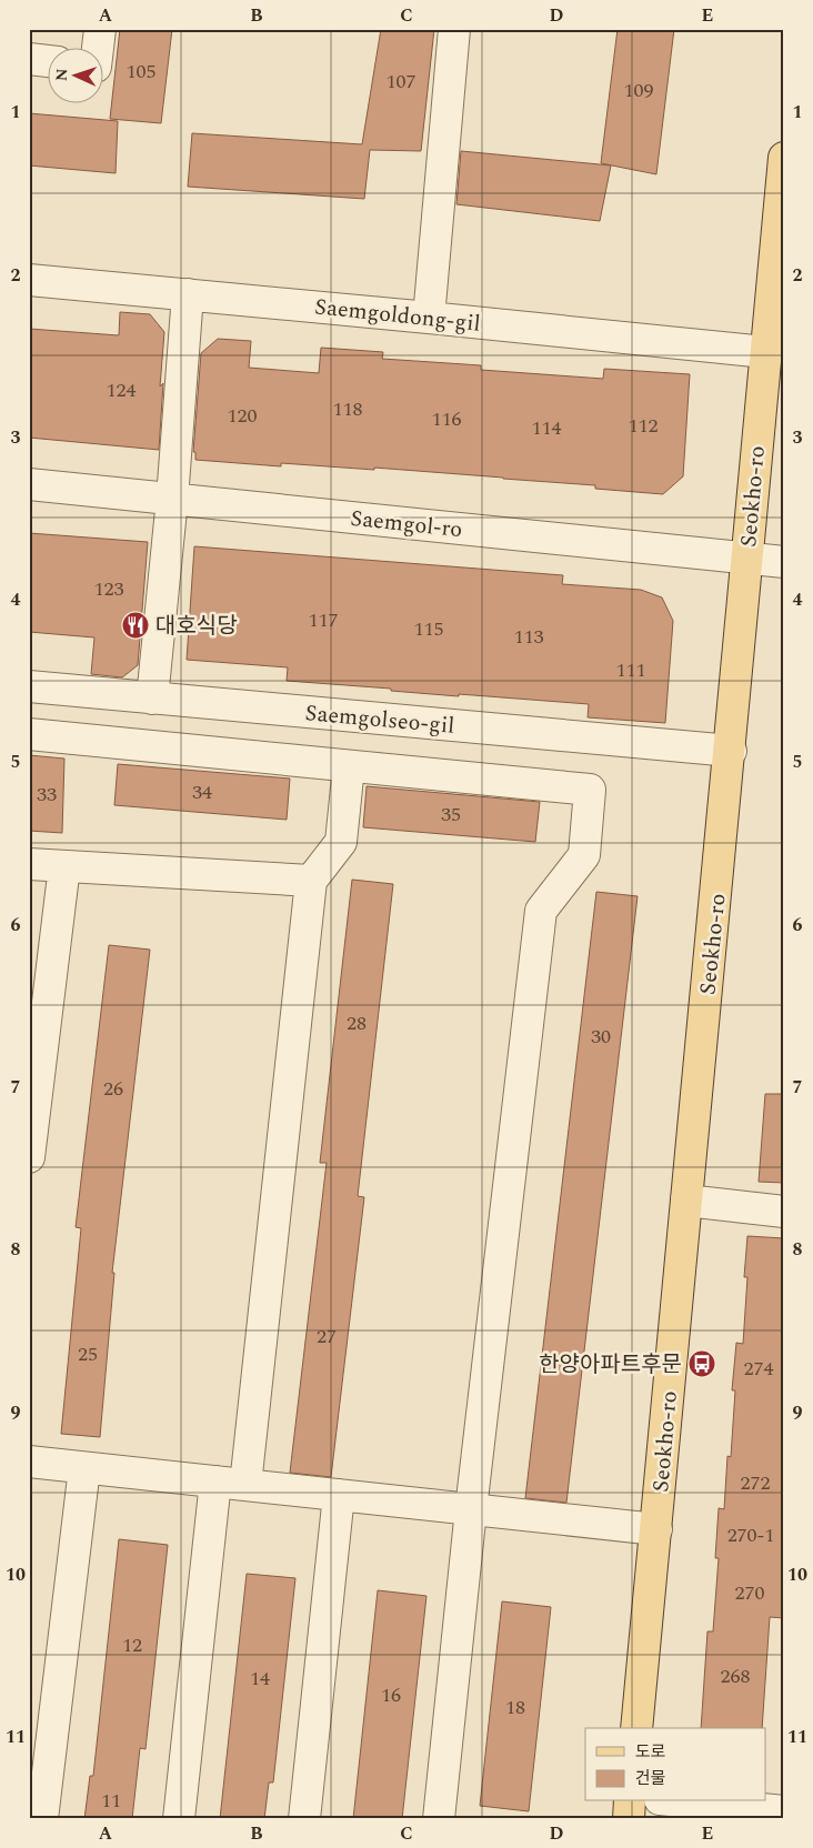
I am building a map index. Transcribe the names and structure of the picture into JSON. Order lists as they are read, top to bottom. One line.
{"streets":{"main road":["Seokho-ro"],"street":["Saemgoldong-gil","Saemgol-ro","Saemgolseo-gil"]},"crossings":[["Saemgoldong-gil","Seokho-ro"],["Seokho-ro","Saemgol-ro"],["Seokho-ro","Saemgolseo-gil"]],"places":{"restaurant":["대호식당"],"bus stop":["한양아파트후문"]},"house_numbers":["105","107","109","124","118","120","116","112","114","123","117","115","113","111","34","33","35","28","30","26","27","25","274","272","270-1","270","12","268","14","16","18","11"],"legend":["도로","건물"],"north":"left","grid":{"columns":["A","B","C","D","E"],"rows":["1","2","3","4","5","6","7","8","9","10","11"]}}
